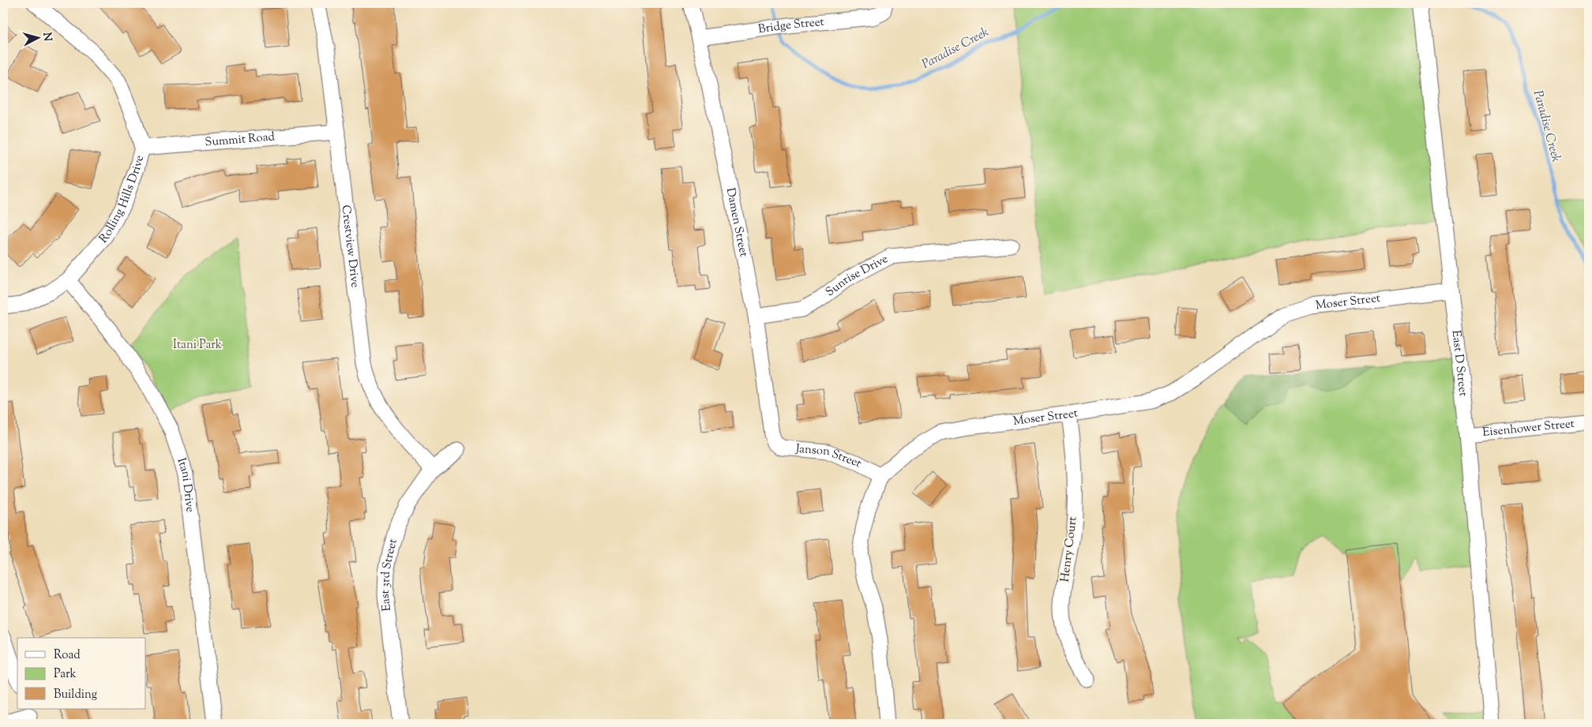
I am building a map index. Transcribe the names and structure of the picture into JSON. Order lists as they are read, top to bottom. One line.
{"streets":{"street":["Bridge Street","Summit Road","Rolling Hills Drive","Damen Street","Crestview Drive","Sunrise Drive","Moser Street","East D Street","Eisenhower Street","Janson Street","Itani Drive","Henry Court","East 3rd Street"]},"crossings":[["Bridge Street","Damen Street"],["Summit Road","Rolling Hills Drive"],["Summit Road","Crestview Drive"],["Rolling Hills Drive","Itani Drive"],["Damen Street","Sunrise Drive"],["Damen Street","Janson Street"],["Crestview Drive","East 3rd Street"],["Moser Street","East D Street"],["Moser Street","Janson Street"],["Moser Street","Henry Court"],["East D Street","Eisenhower Street"]],"water":["Paradise Creek"],"parks":["Itani Park"],"legend":["Road","Park","Building"],"north":"right"}
